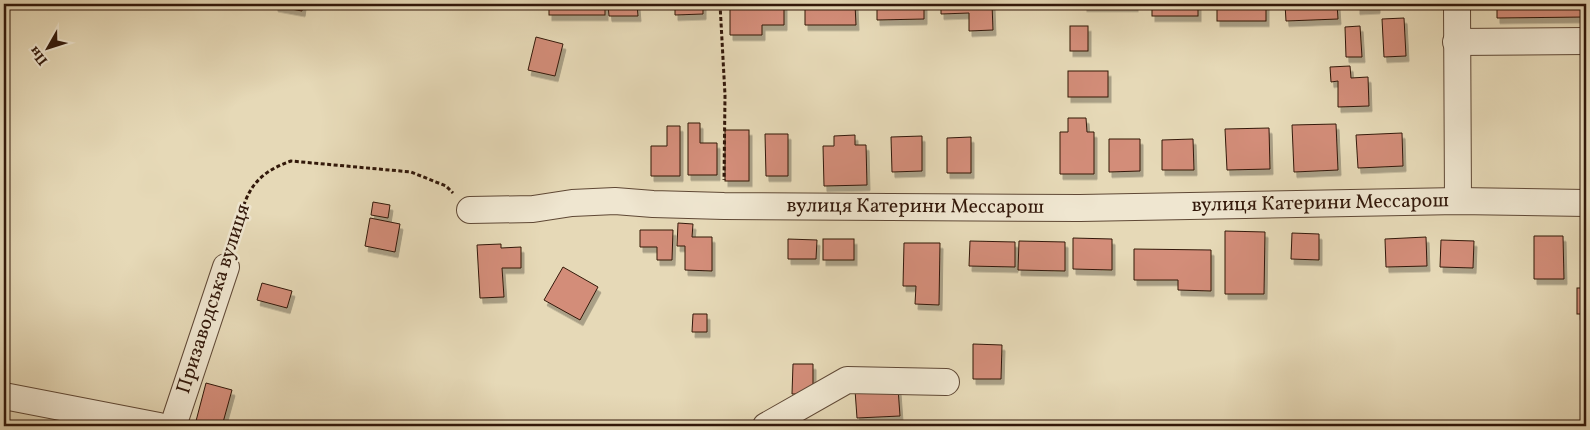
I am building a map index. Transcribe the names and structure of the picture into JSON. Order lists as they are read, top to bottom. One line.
{"streets":{"street":["вулиця Катерини Мессарош","Призаводська вулиця"]},"crossings":[["вулиця Катерини Мессарош","Призаводська вулиця"]],"north":"bottom left"}
